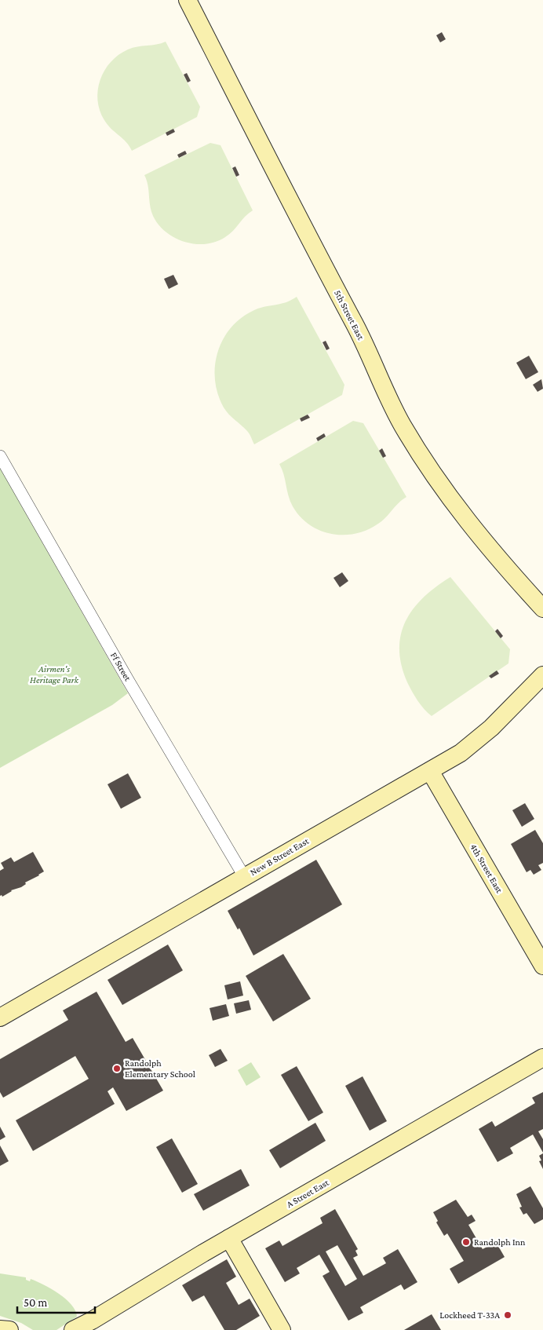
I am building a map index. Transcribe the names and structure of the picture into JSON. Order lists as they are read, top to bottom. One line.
{"streets":{"street":["5th Street East","Ff Street","New B Street East","4th Street East","A Street East"]},"crossings":[["Ff Street","New B Street East"],["New B Street East","4th Street East"]],"parks":["Airmen's Heritage Park"],"places":["Randolph Elementary School","Randolph Inn","Lockheed T-33A"],"scale_bar":"50 m"}
